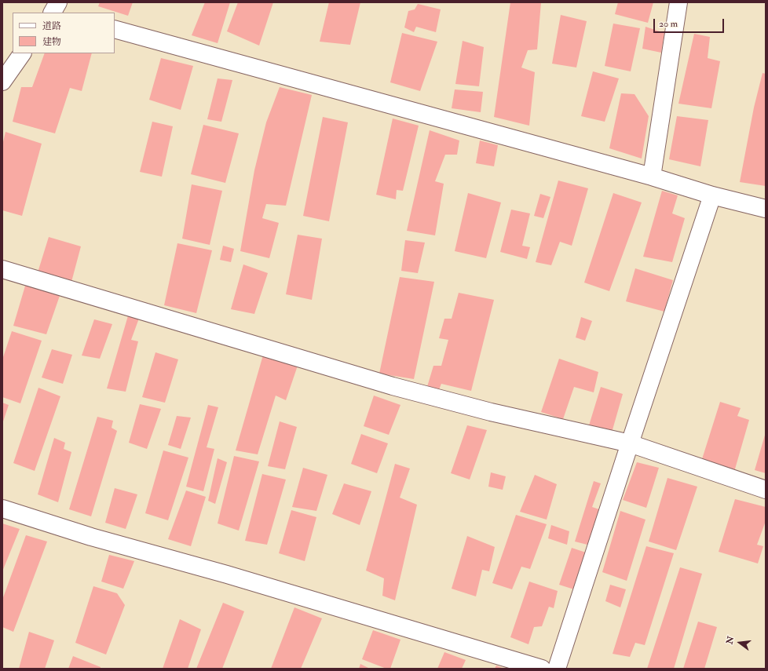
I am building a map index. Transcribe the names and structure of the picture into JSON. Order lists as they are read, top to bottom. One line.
{"legend":["道路","建物"],"scale_bar":"20 m","north":"left"}
